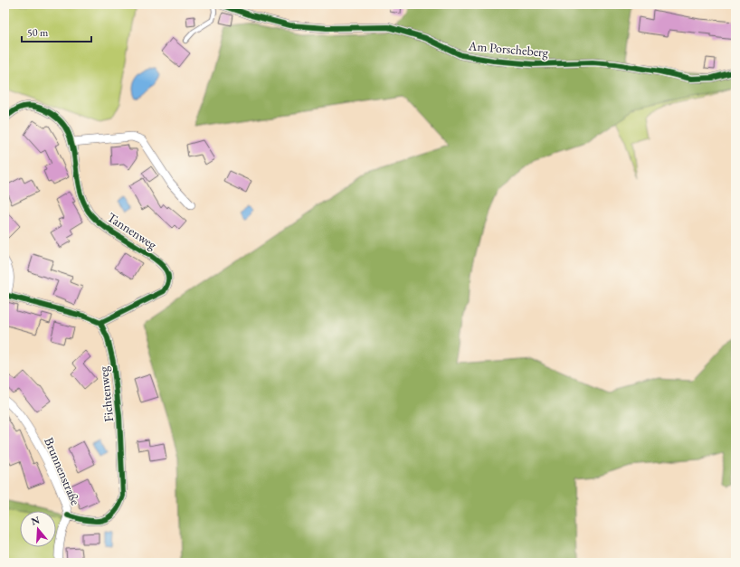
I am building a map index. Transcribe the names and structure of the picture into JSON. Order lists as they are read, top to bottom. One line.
{"streets":{"street":["Am Porscheberg","Tannenweg","Fichtenweg","Brunnenstraße"]},"crossings":[["Tannenweg","Fichtenweg"],["Fichtenweg","Brunnenstraße"]],"scale_bar":"50 m","north":"top"}
